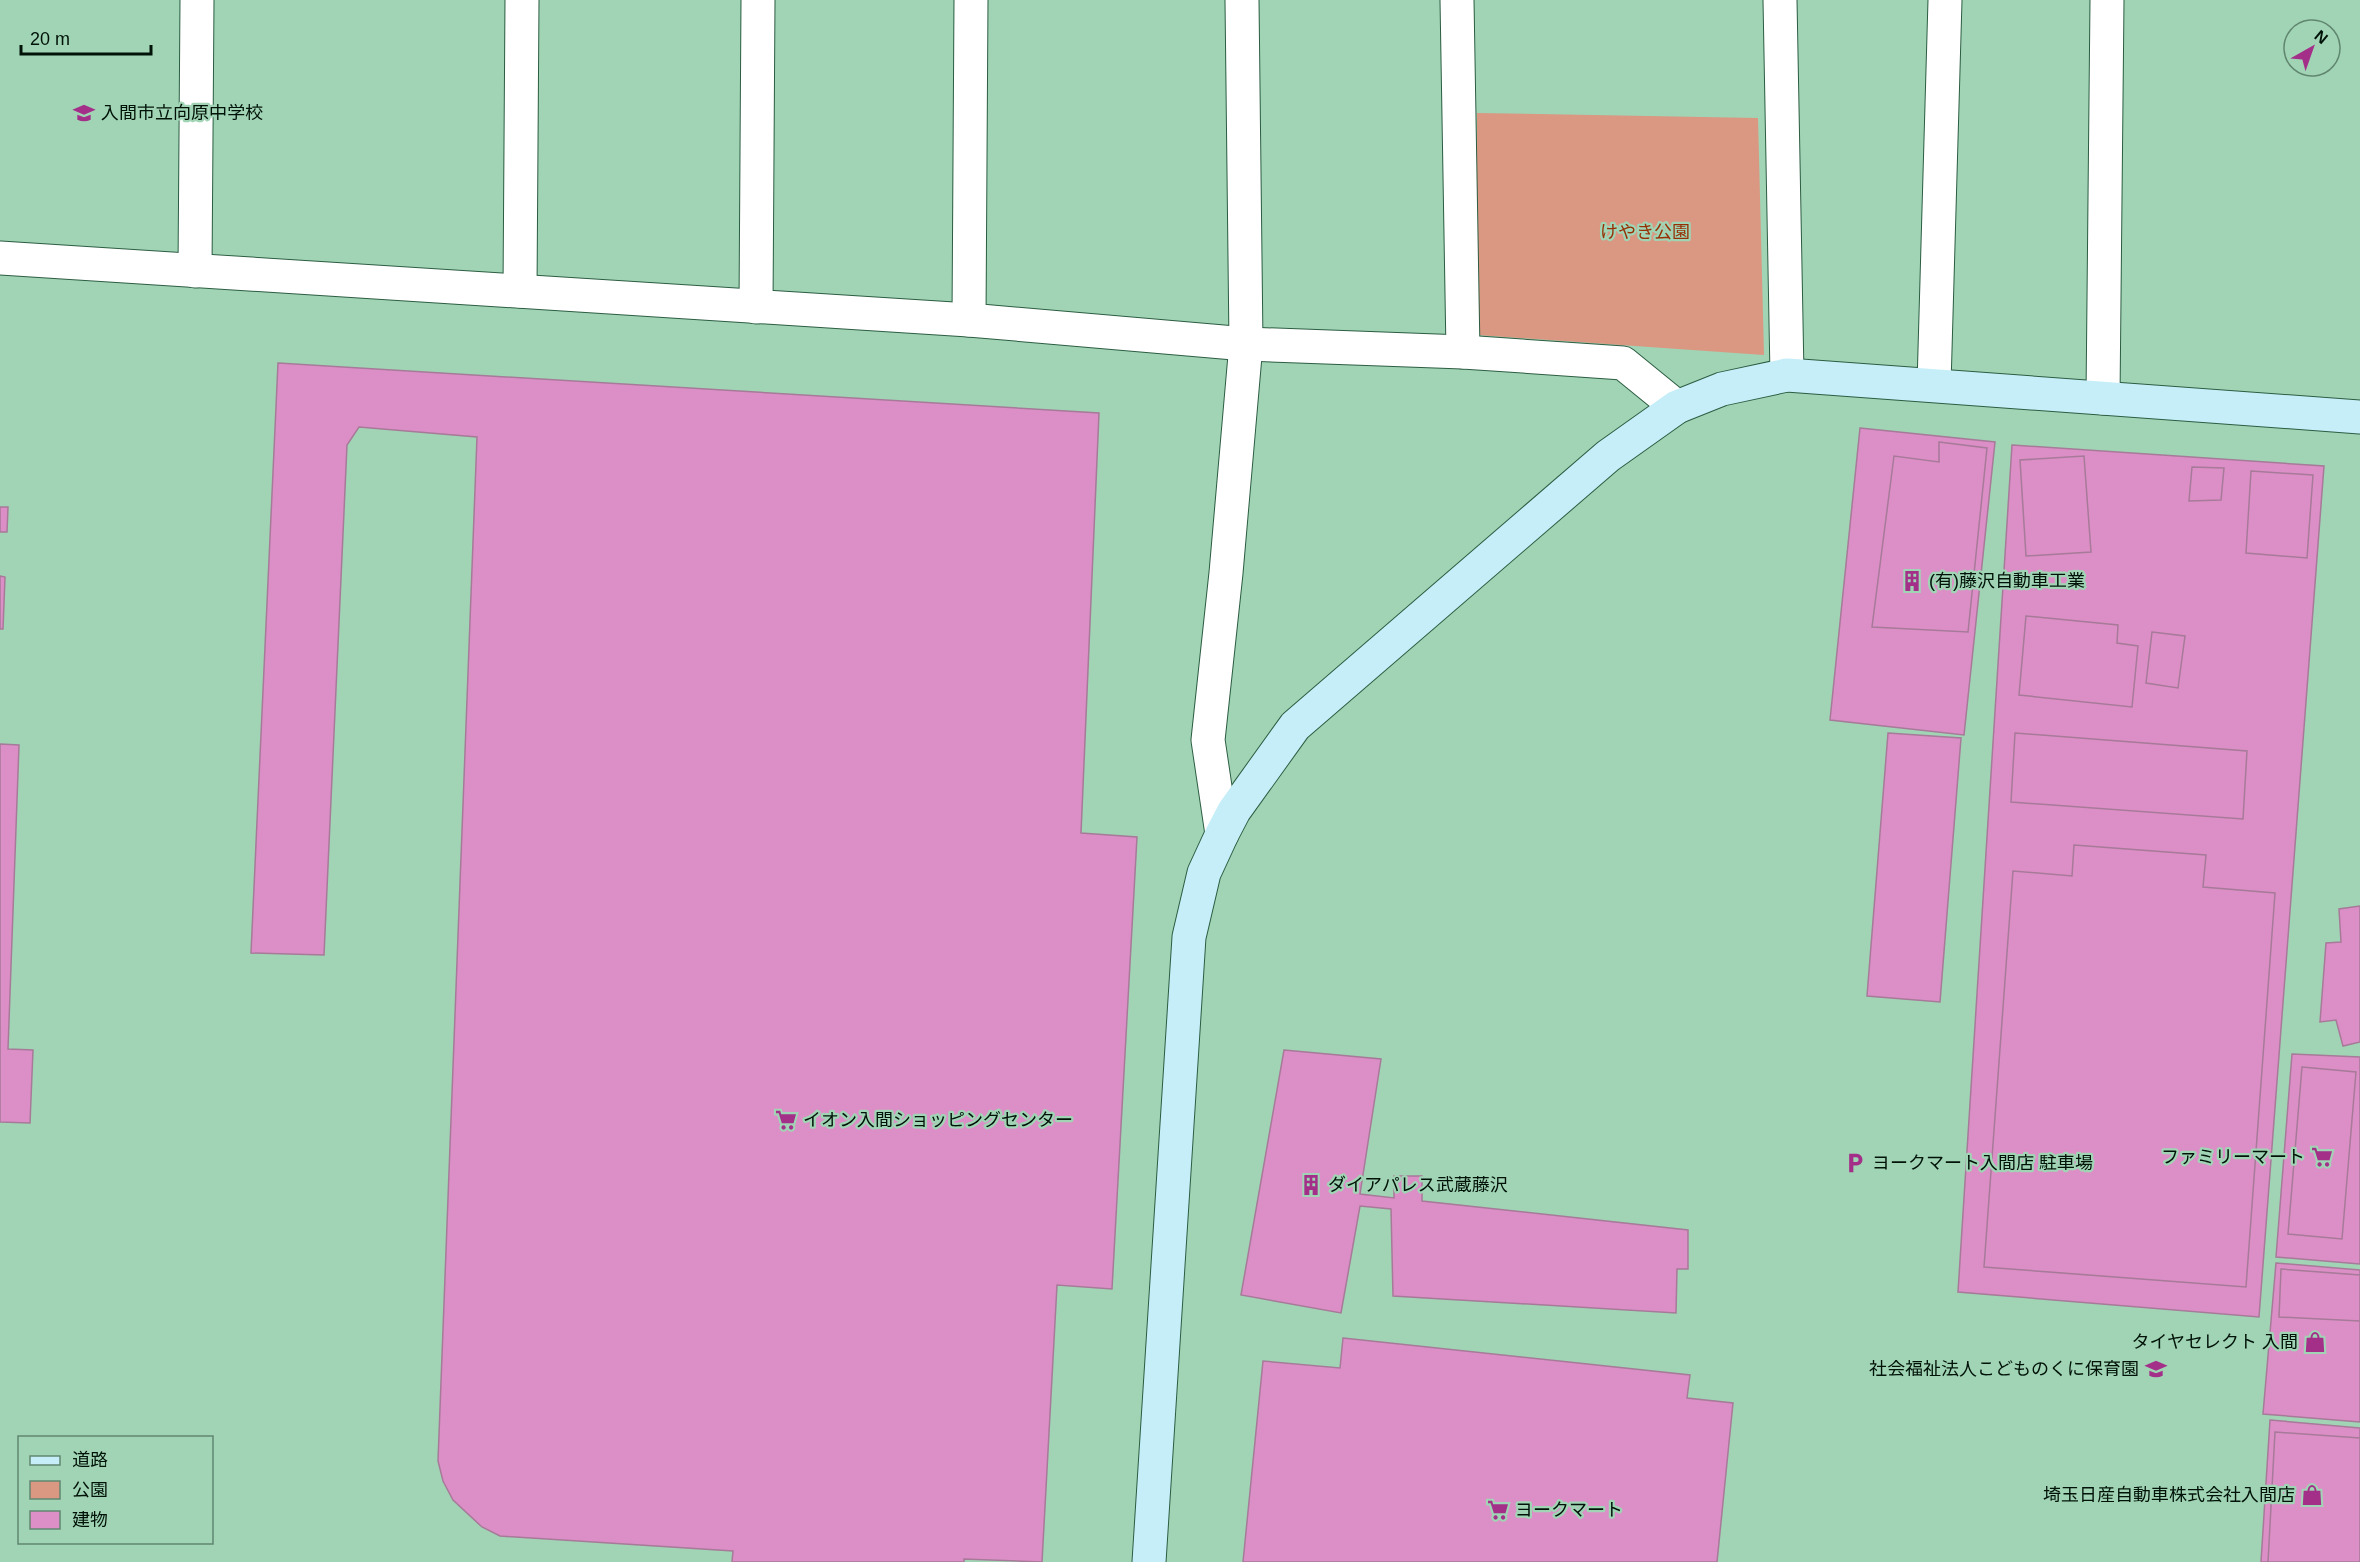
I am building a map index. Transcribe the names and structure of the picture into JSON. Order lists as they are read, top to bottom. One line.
{"parks":["けやき公園"],"places":{"school or university":["入間市立向原中学校","社会福祉法人こどものくに保育園"],"building":["(有)藤沢自動車工業","ダイアパレス武蔵藤沢"],"supermarket":["イオン入間ショッピングセンター","ファミリーマート","ヨークマート"],"parking":["ヨークマート入間店 駐車場"],"shop":["タイヤセレクト 入間","埼玉日産自動車株式会社入間店"]},"legend":["道路","公園","建物"],"scale_bar":"20 m","north":"top right"}
